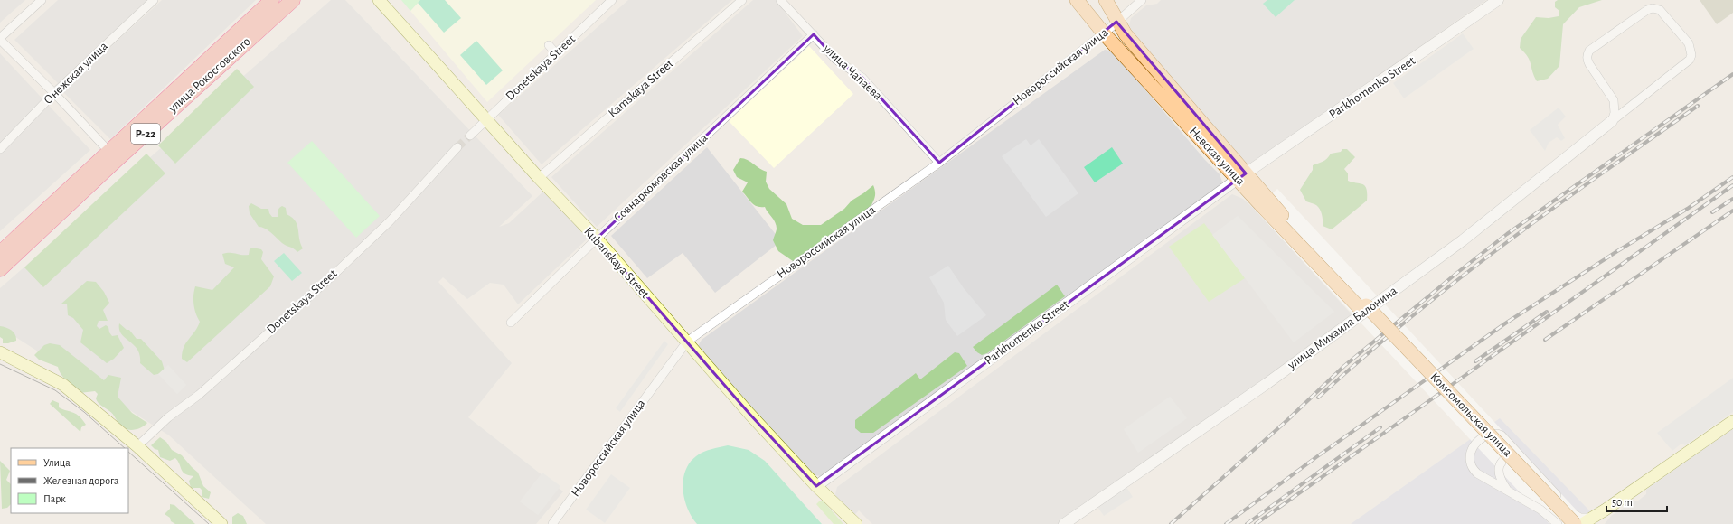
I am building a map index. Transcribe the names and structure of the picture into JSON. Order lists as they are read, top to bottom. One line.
{"streets":{"highway":["улица Рокоссовского","Р-22"],"main road":["Невская улица","Kubanskaya Street","Комсомольская улица"],"street":["Новороссийская улица","Donetskaya Street","улица Чапаева","Онежская улица","Parkhomenko Street","Kamskaya Street","Совнаркомовская улица","улица Михаила Балонина"]},"crossings":[["Новороссийская улица","улица Чапаева"],["Новороссийская улица","Невская улица"],["Новороссийская улица","Kubanskaya Street"],["Donetskaya Street","Kubanskaya Street"],["улица Чапаева","Совнаркомовская улица"],["Parkhomenko Street","Невская улица"],["Parkhomenko Street","Kubanskaya Street"],["Kamskaya Street","Kubanskaya Street"],["Невская улица","Комсомольская улица"],["Совнаркомовская улица","Kubanskaya Street"]],"legend":["Улица","Железная дорога","Парк"],"scale_bar":"50 m"}
